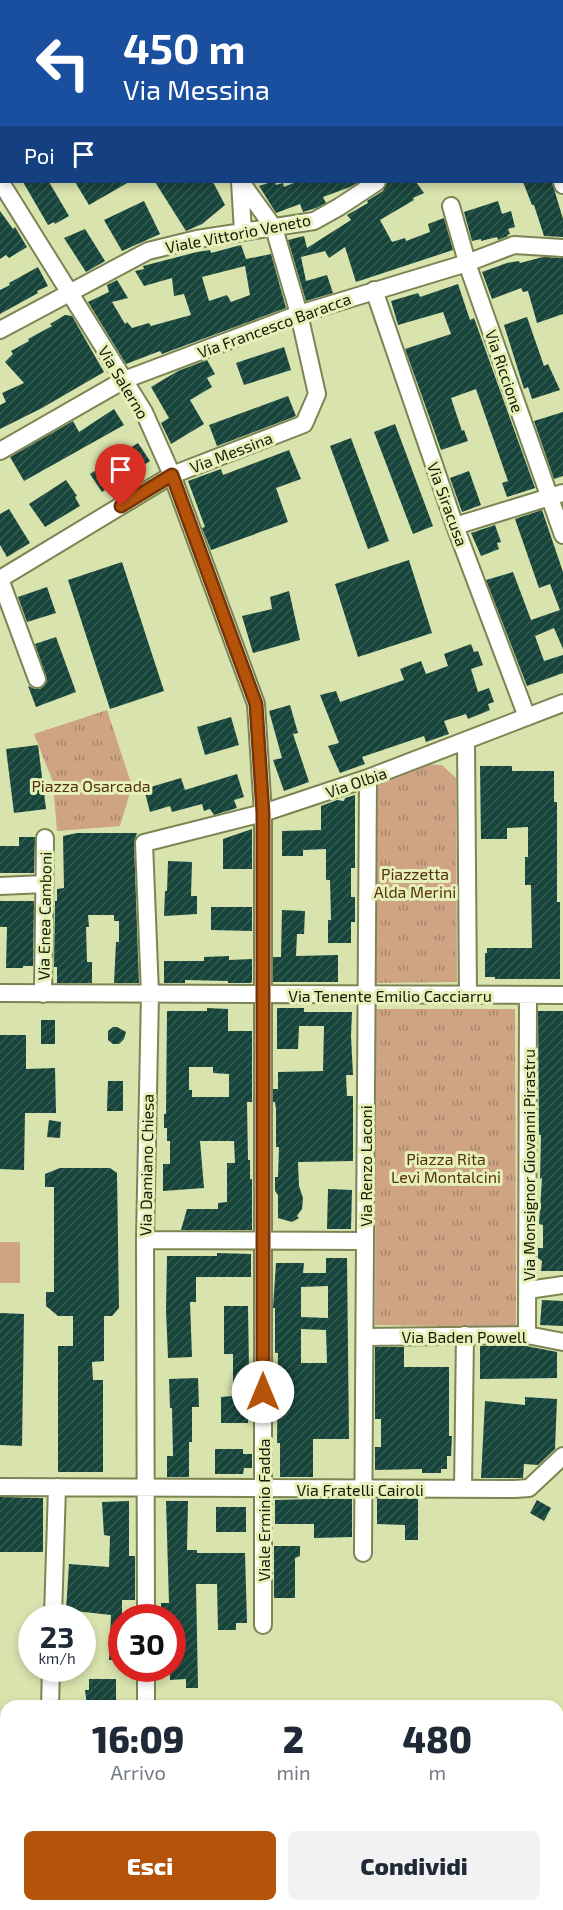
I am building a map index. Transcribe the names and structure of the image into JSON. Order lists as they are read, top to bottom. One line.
{"streets":{"street":["Viale Vittorio Veneto","Via Francesco Baracca","Via Riccione","Via Salerno","Via Messina","Via Siracusa","Via Olbia","Via Enea Camboni","Via Tenente Emilio Cacciarru","Via Damiano Chiesa","Via Monsignor Giovanni Pirastru","Via Renzo Laconi","Via Baden Powell","Via Fratelli Cairoli","Viale Erminio Fadda"]},"crossings":[["Viale Vittorio Veneto","Via Salerno"],["Viale Vittorio Veneto","Via Messina"],["Via Francesco Baracca","Via Riccione"],["Via Francesco Baracca","Via Salerno"],["Via Francesco Baracca","Via Messina"],["Via Francesco Baracca","Via Siracusa"],["Via Salerno","Via Messina"],["Via Salerno","Viale Erminio Fadda"],["Via Messina","Viale Erminio Fadda"],["Via Siracusa","Via Olbia"],["Via Olbia","Via Damiano Chiesa"],["Via Olbia","Via Renzo Laconi"],["Via Olbia","Viale Erminio Fadda"],["Via Enea Camboni","Via Tenente Emilio Cacciarru"],["Via Tenente Emilio Cacciarru","Via Damiano Chiesa"],["Via Tenente Emilio Cacciarru","Via Monsignor Giovanni Pirastru"],["Via Tenente Emilio Cacciarru","Via Renzo Laconi"],["Via Tenente Emilio Cacciarru","Viale Erminio Fadda"],["Via Damiano Chiesa","Via Fratelli Cairoli"],["Via Monsignor Giovanni Pirastru","Via Baden Powell"],["Via Renzo Laconi","Via Baden Powell"],["Via Renzo Laconi","Via Fratelli Cairoli"],["Via Fratelli Cairoli","Viale Erminio Fadda"]],"parks":["Piazza Osarcada","Piazzetta Alda Merini","Piazza Rita Levi Montalcini"],"page":{"turn":["450 m","Via Messina"],"then":"Poi","speed":"23 km/h","limit":"30","eta":["16:09","Arrivo","2","min","480","m"],"buttons":["Esci","Condividi"]}}
